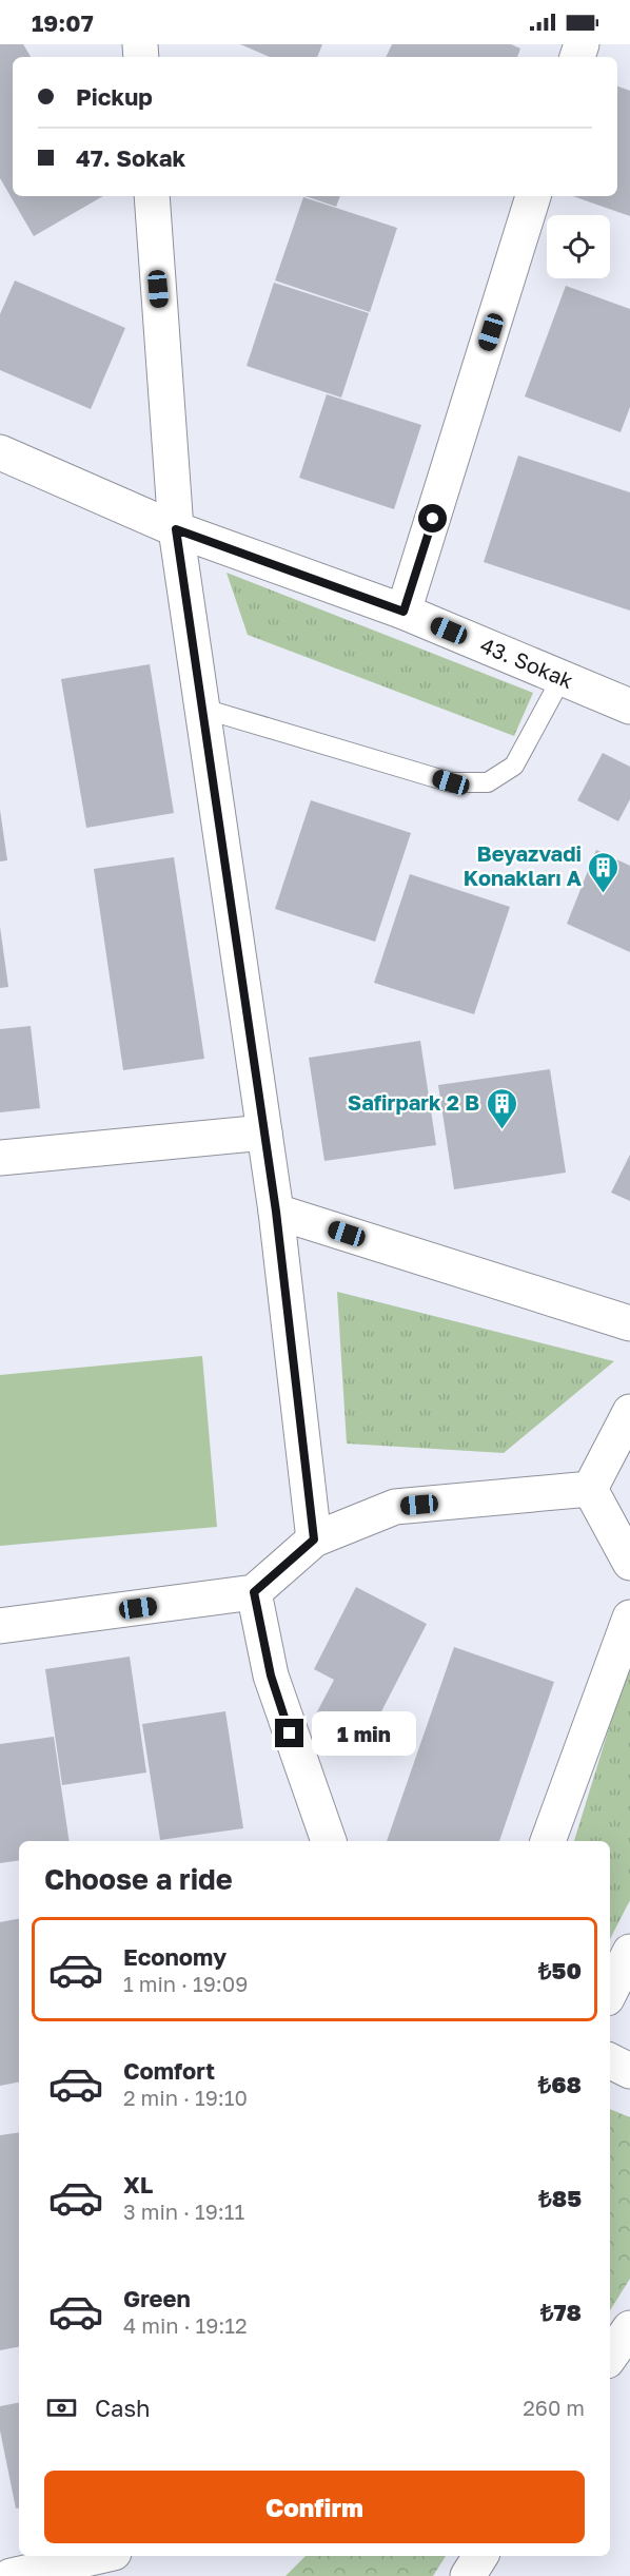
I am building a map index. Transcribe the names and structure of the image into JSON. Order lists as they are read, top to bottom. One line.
{"streets":{"street":["43. Sokak"]},"places":{"building":["Beyazvadi Konakları A","Safirpark 2 B"]},"page":{"status":"19:07","banner":["Pickup","47. Sokak"],"bubble":"1 min","heading":"Choose a ride","list":[{"name":"Economy","note":"1 min · 19:09","value":"₺50"},{"name":"Comfort","note":"2 min · 19:10","value":"₺68"},{"name":"XL","note":"3 min · 19:11","value":"₺85"},{"name":"Green","note":"4 min · 19:12","value":"₺78"}],"pay":["Cash","260 m"],"buttons":"Confirm"}}
